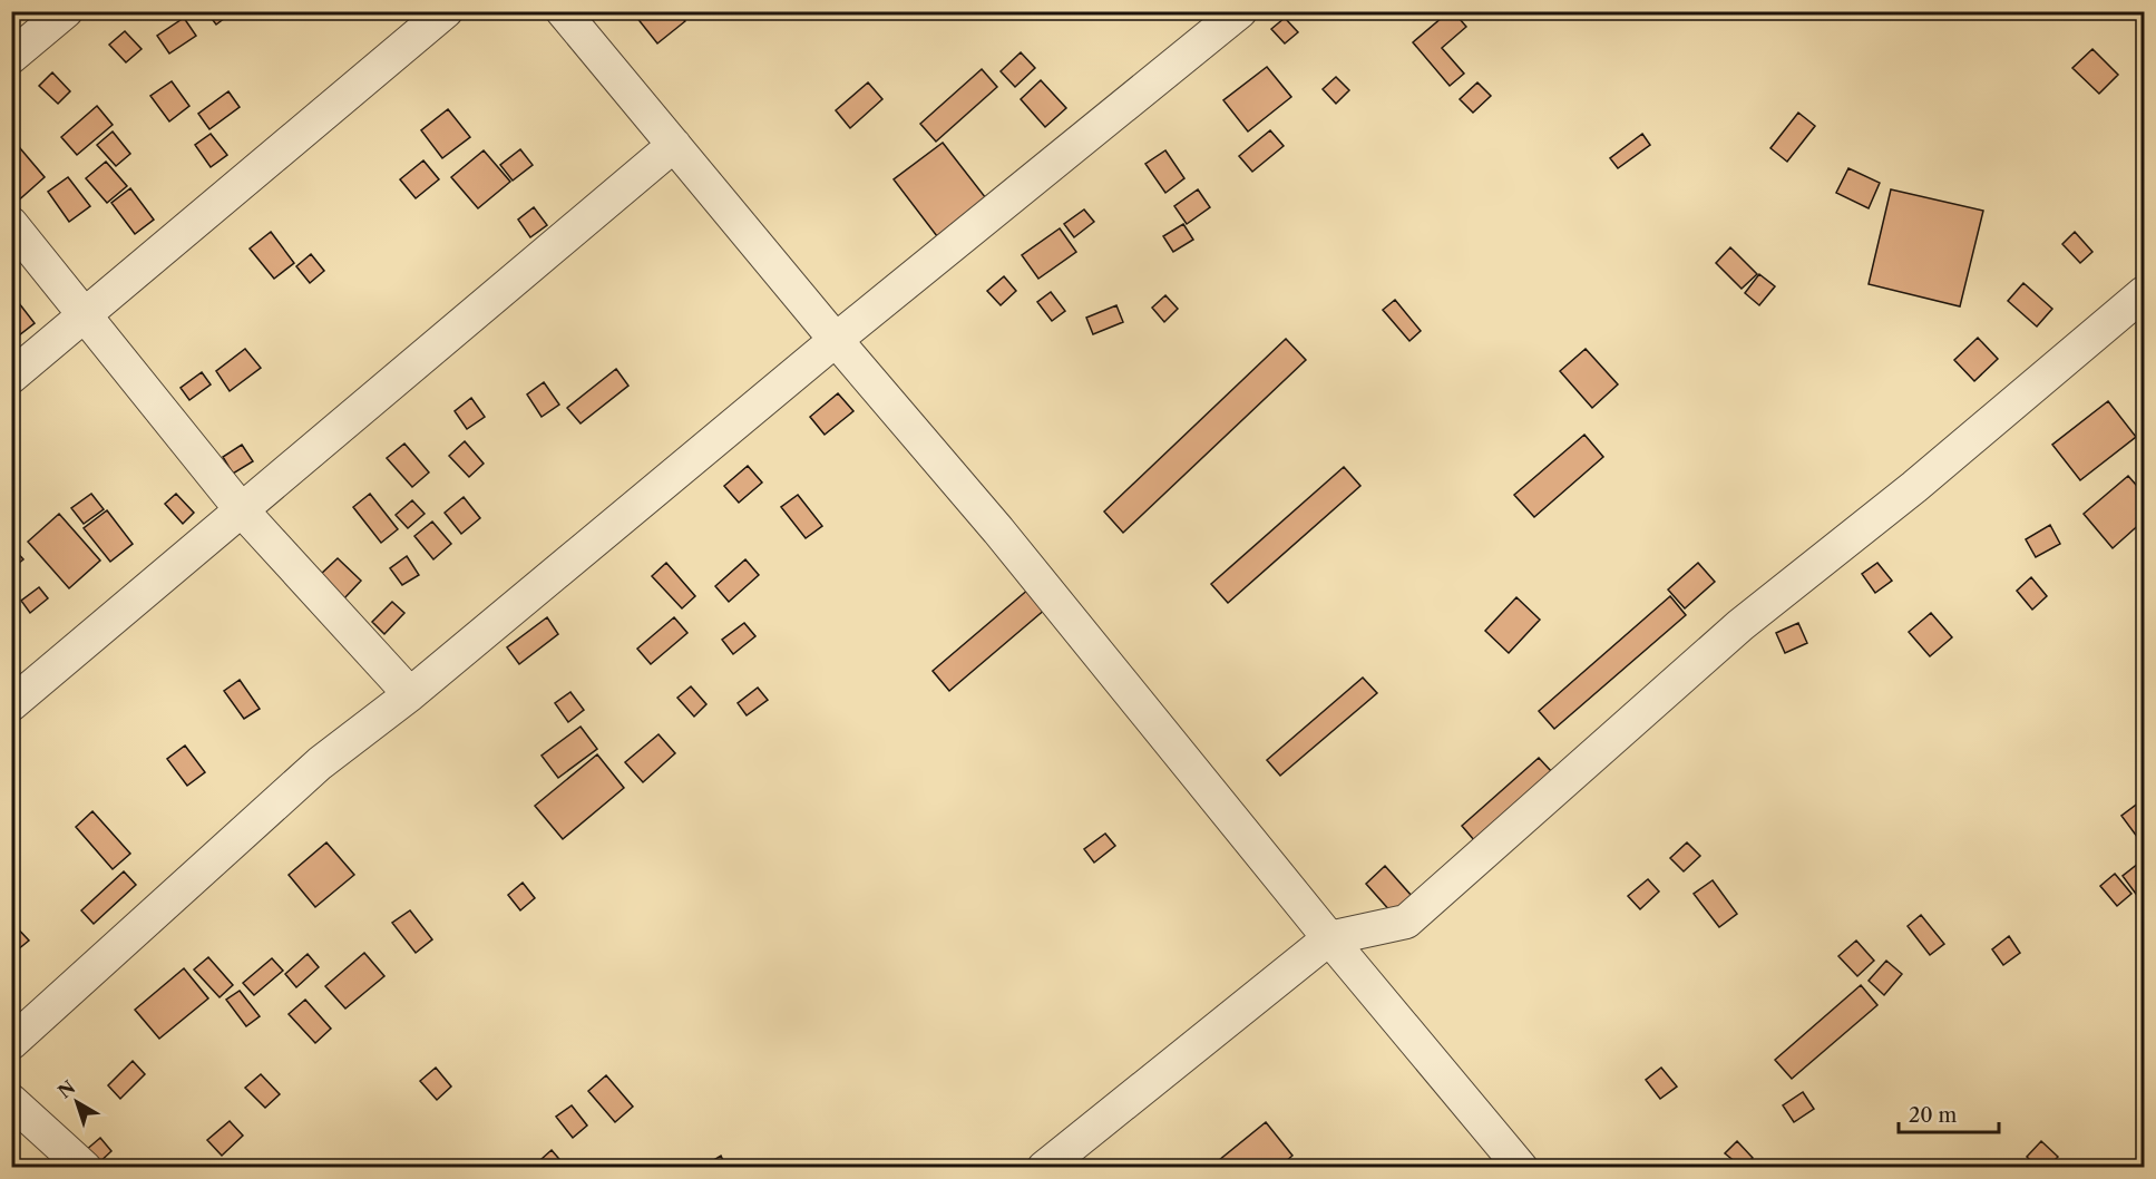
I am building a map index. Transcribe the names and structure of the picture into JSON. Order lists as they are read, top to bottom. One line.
{"scale_bar":"20 m","north":"top left"}
